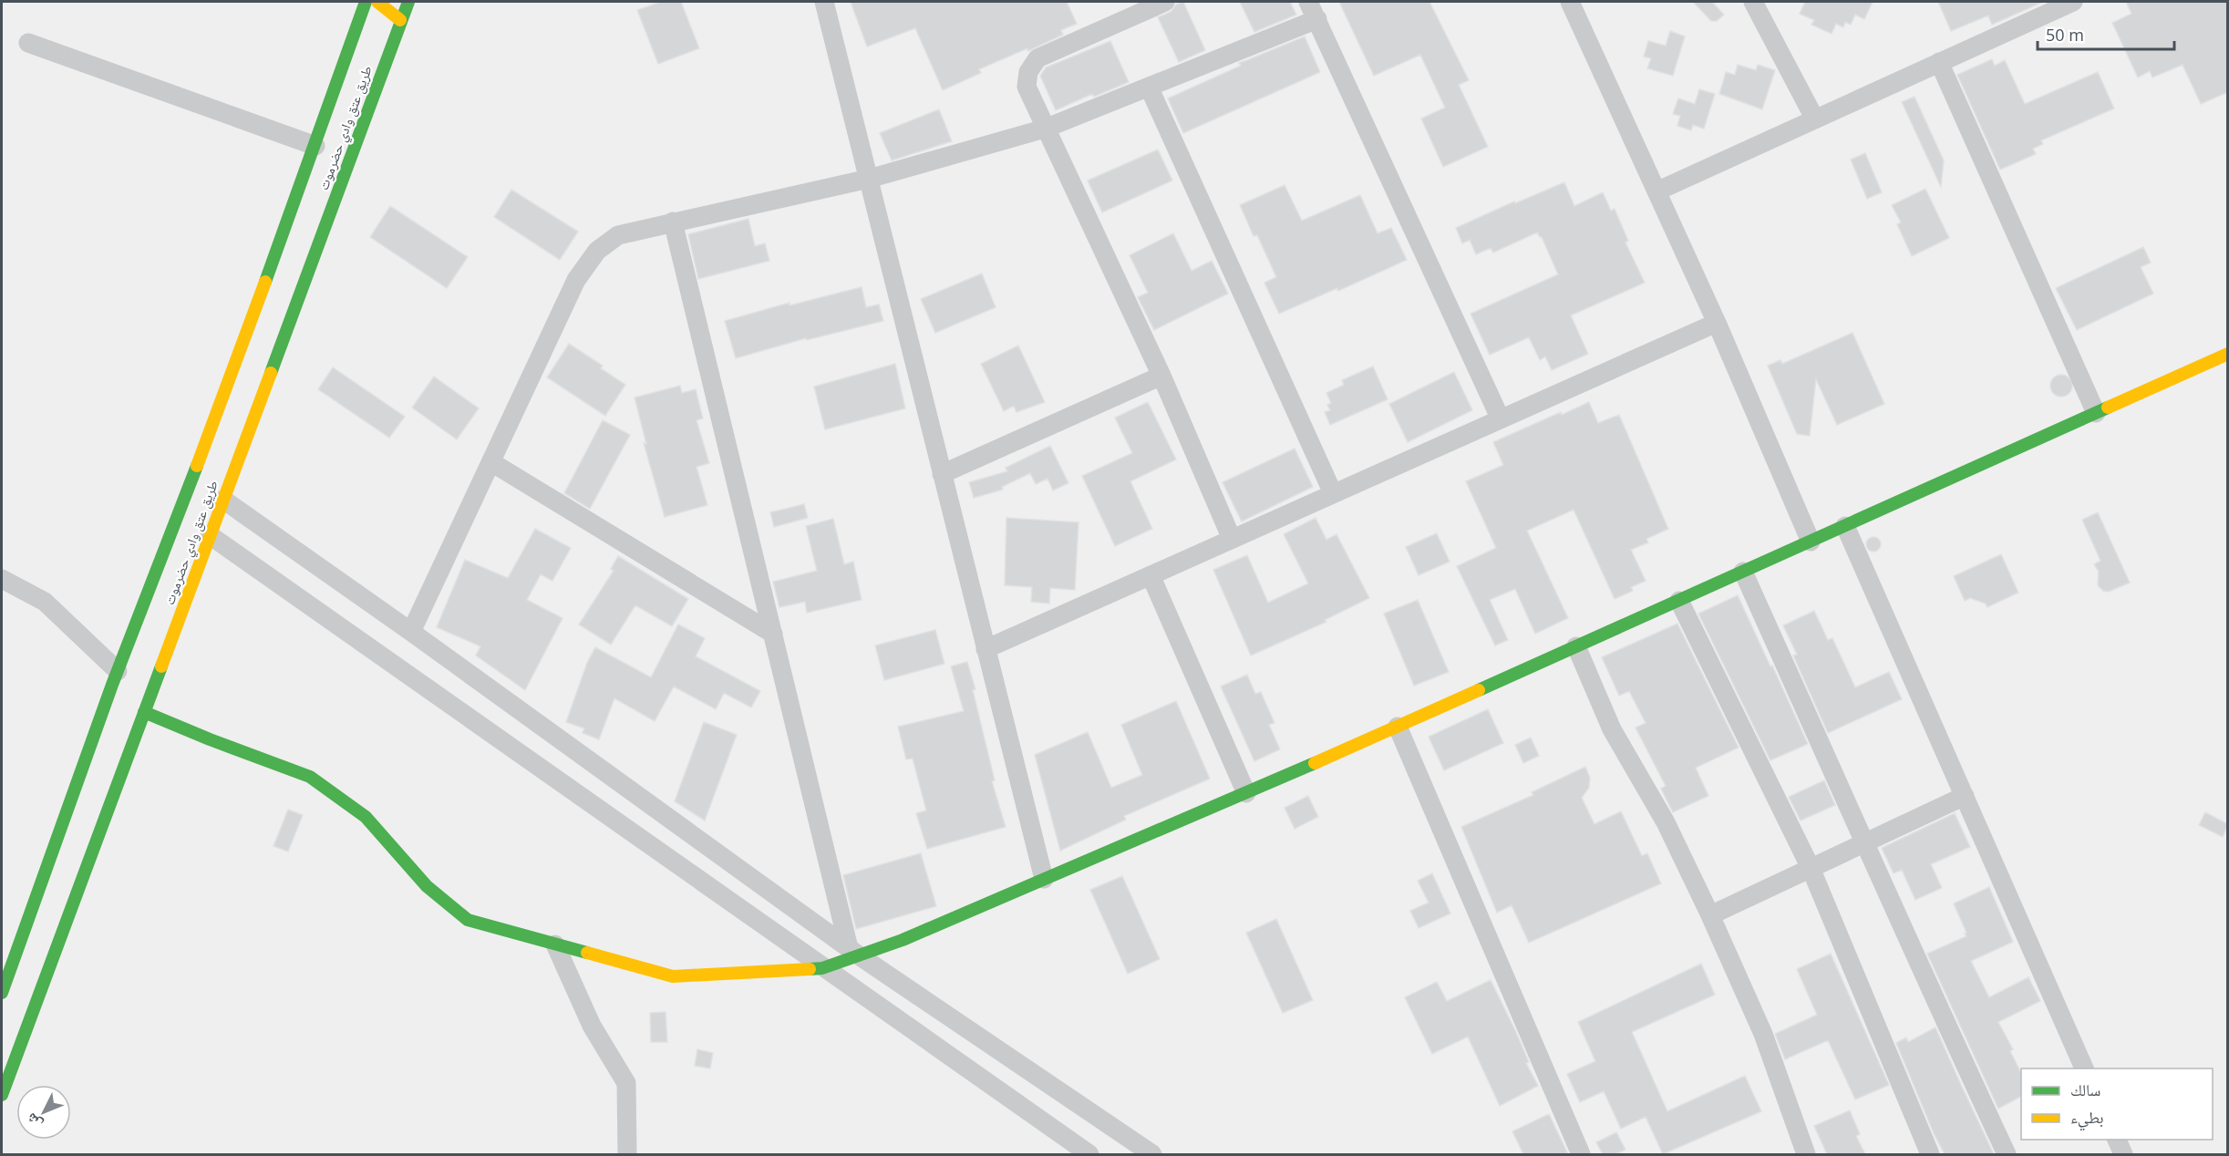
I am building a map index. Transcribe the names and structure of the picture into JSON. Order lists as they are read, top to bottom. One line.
{"streets":{"street":["طريق عتق وادي حضرموت"]},"legend":["سالك","بطيء"],"scale_bar":"50 m","north":"bottom left"}
